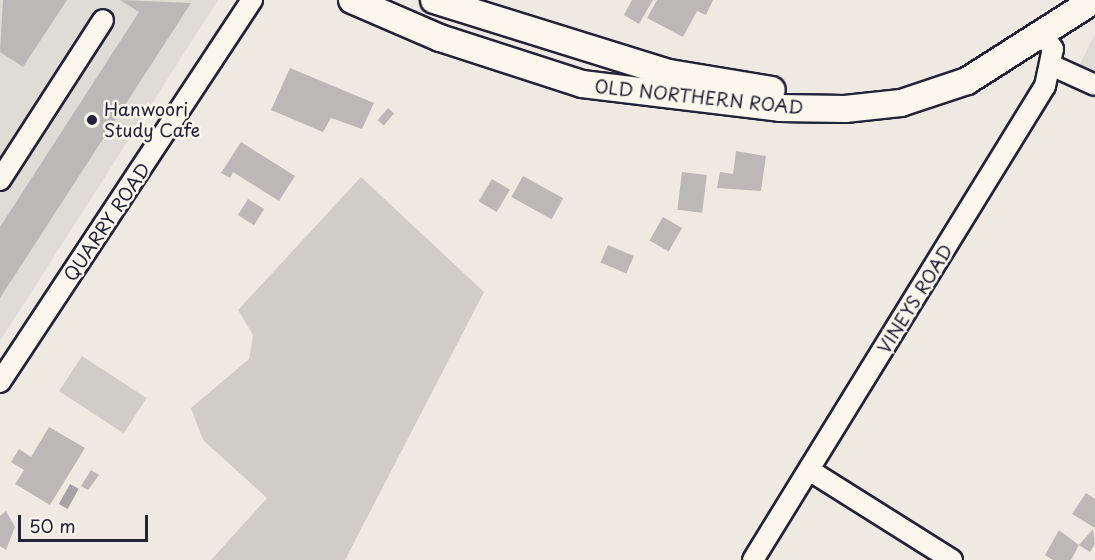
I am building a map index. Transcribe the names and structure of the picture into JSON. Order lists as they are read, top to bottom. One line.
{"streets":{"main road":["OLD NORTHERN ROAD"],"street":["QUARRY ROAD","VINEYS ROAD"]},"places":["Hanwoori Study Cafe"],"scale_bar":"50 m"}
